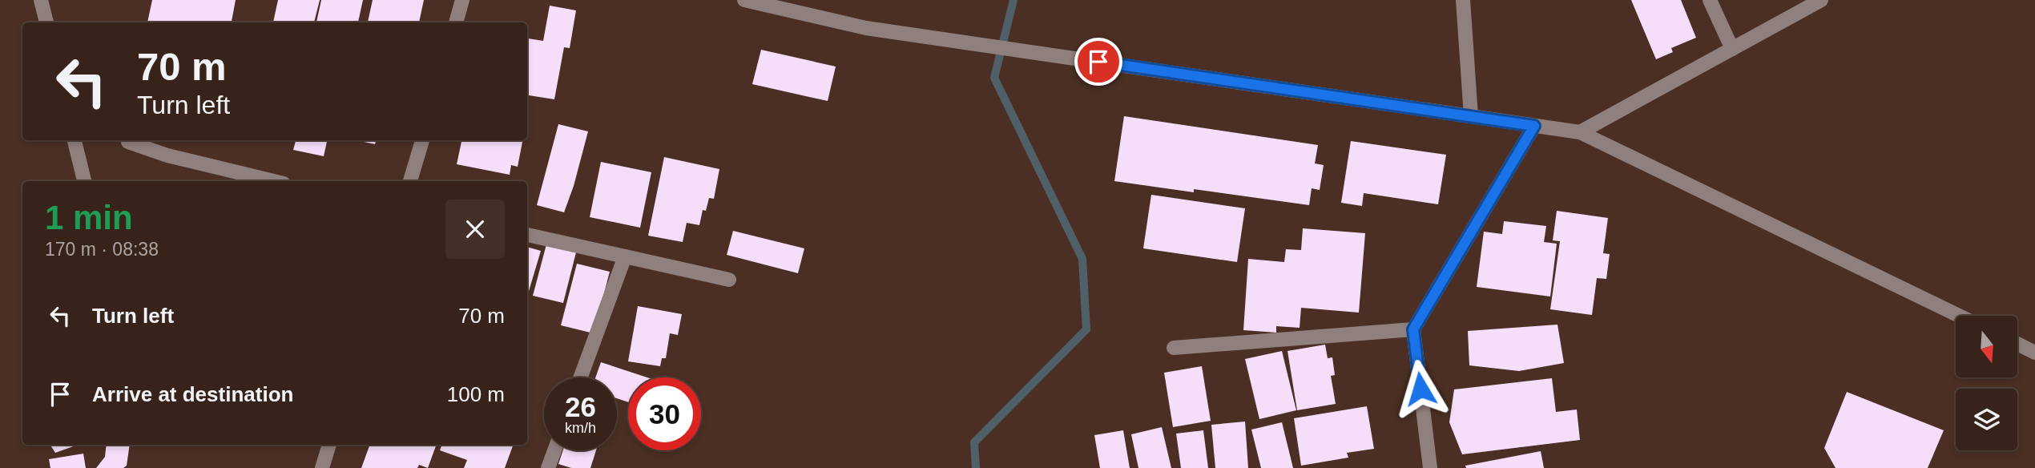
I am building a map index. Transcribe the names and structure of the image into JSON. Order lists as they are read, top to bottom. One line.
{"north":"bottom","page":{"turn":["70 m","Turn left"],"heading":["1 min","170 m · 08:38"],"list":[{"name":"Turn left","value":"70 m"},{"name":"Arrive at destination","value":"100 m"}],"speed":"26 km/h","limit":"30"}}
